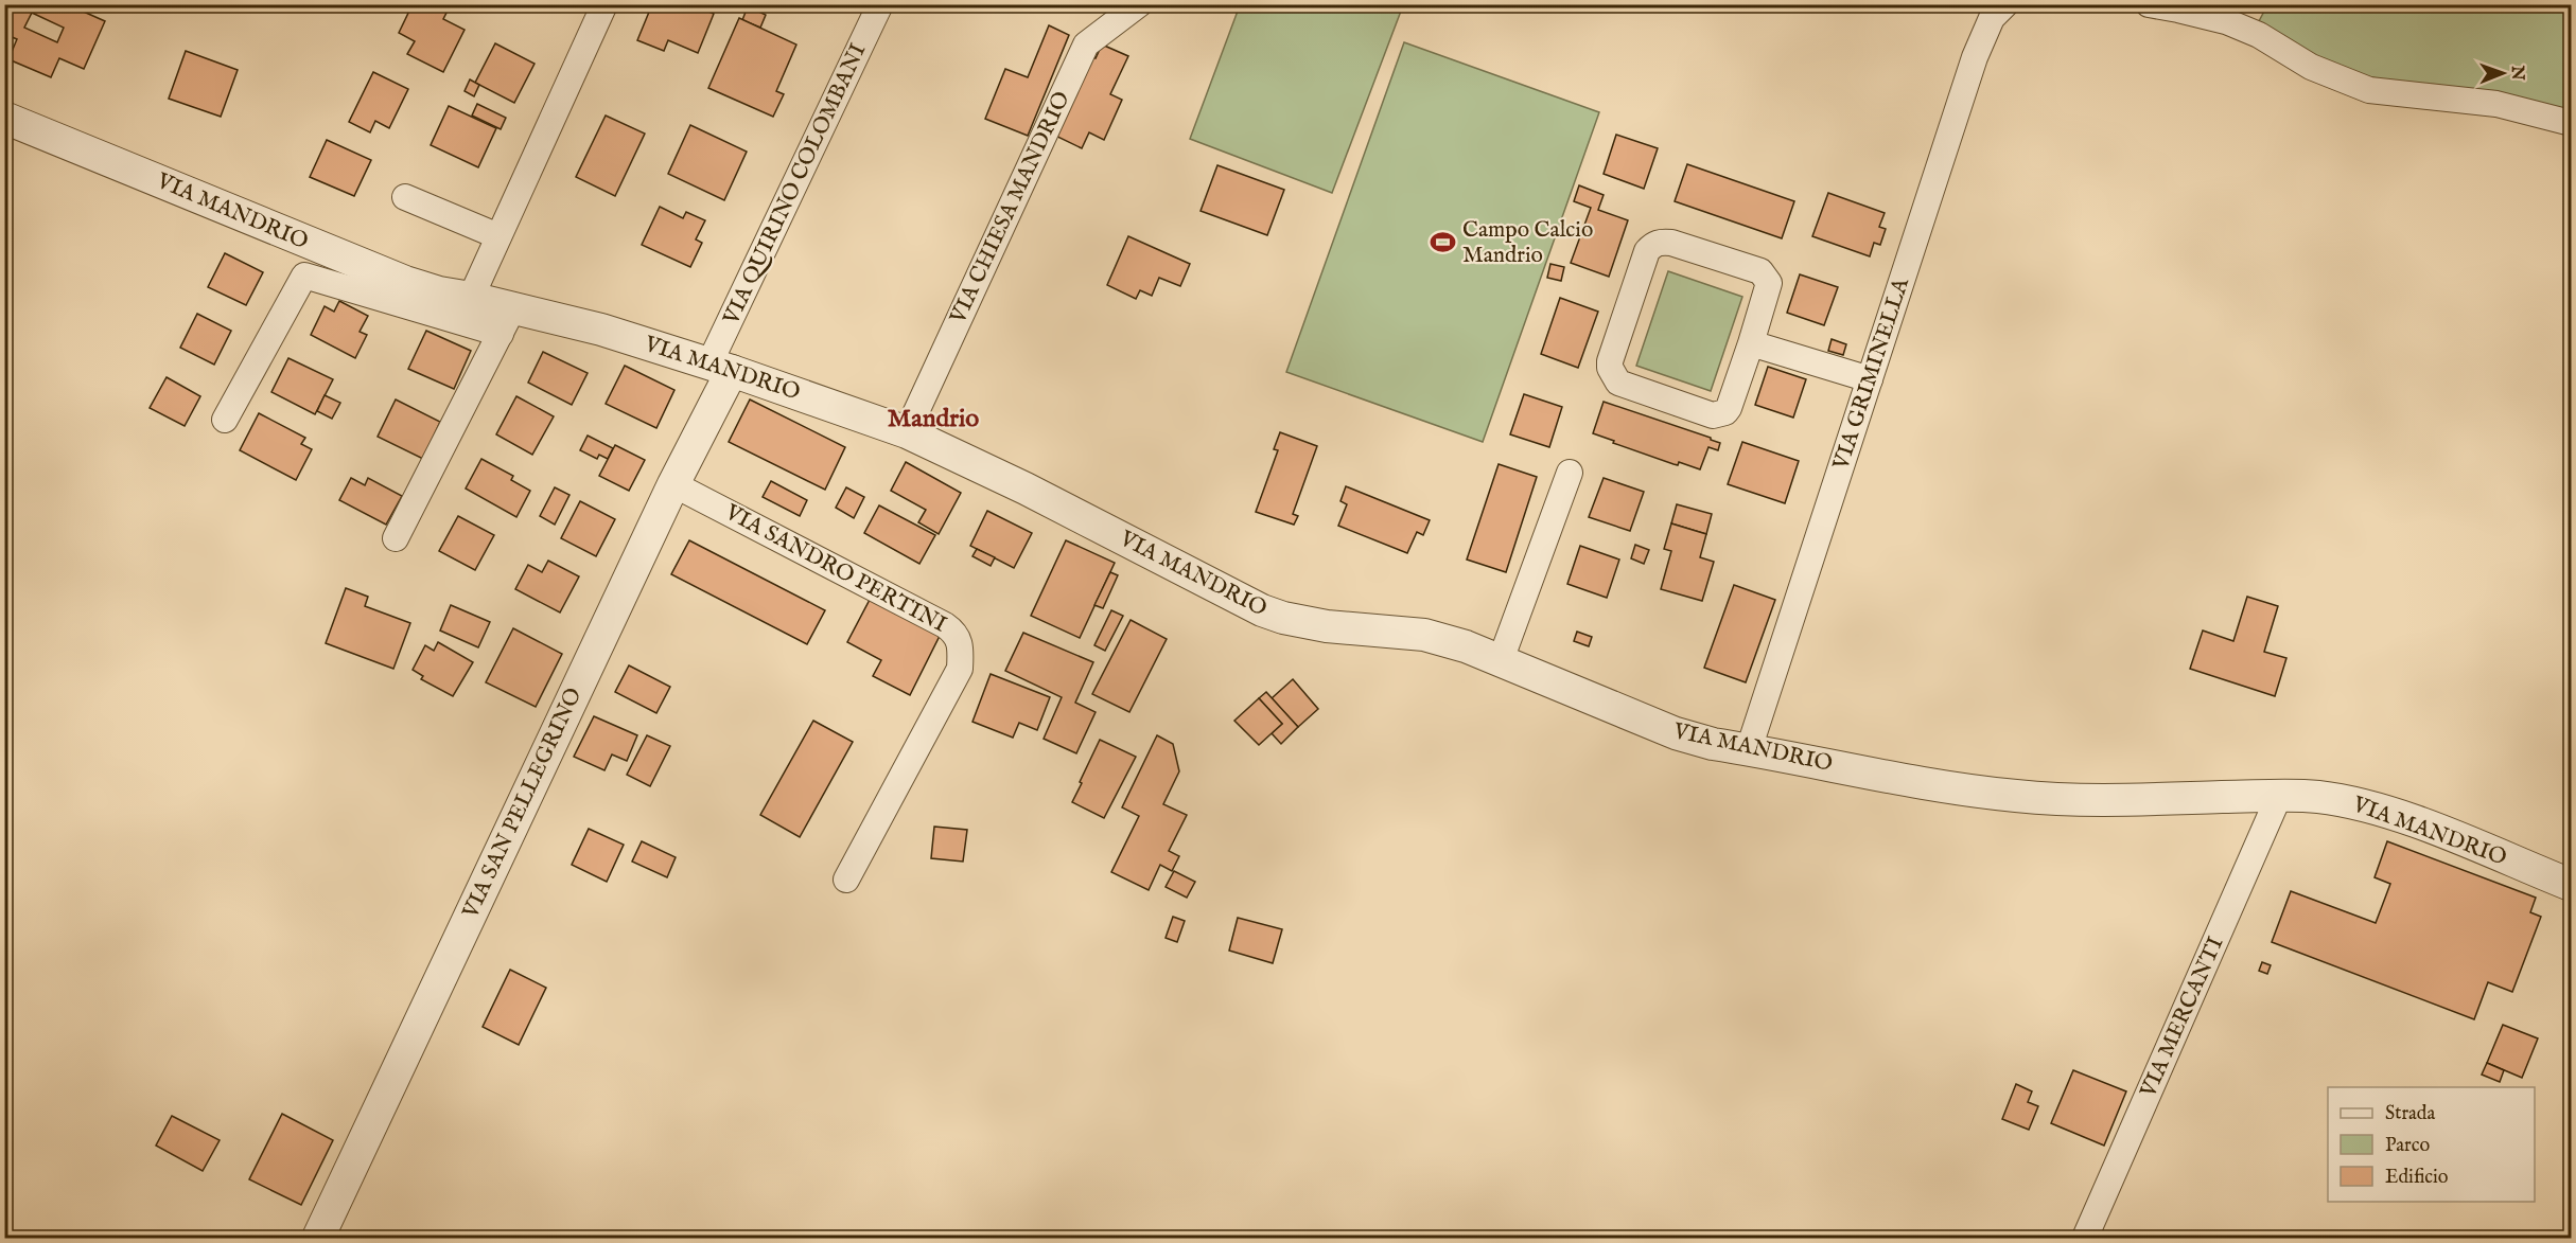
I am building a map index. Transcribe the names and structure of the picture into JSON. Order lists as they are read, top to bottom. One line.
{"streets":{"street":["VIA QUIRINO COLOMBANI","VIA CHIESA MANDRIO","VIA MANDRIO","VIA GRIMINELLA","VIA SANDRO PERTINI","VIA SAN PELLEGRINO","VIA MERCANTI"]},"crossings":[["VIA QUIRINO COLOMBANI","VIA MANDRIO"],["VIA QUIRINO COLOMBANI","VIA SAN PELLEGRINO"],["VIA CHIESA MANDRIO","VIA MANDRIO"],["VIA MANDRIO","VIA GRIMINELLA"],["VIA MANDRIO","VIA SAN PELLEGRINO"],["VIA MANDRIO","VIA MERCANTI"],["VIA SANDRO PERTINI","VIA SAN PELLEGRINO"]],"districts":["Mandrio"],"places":{"sports":["Campo Calcio Mandrio"]},"legend":["Strada","Parco","Edificio"],"north":"right"}
